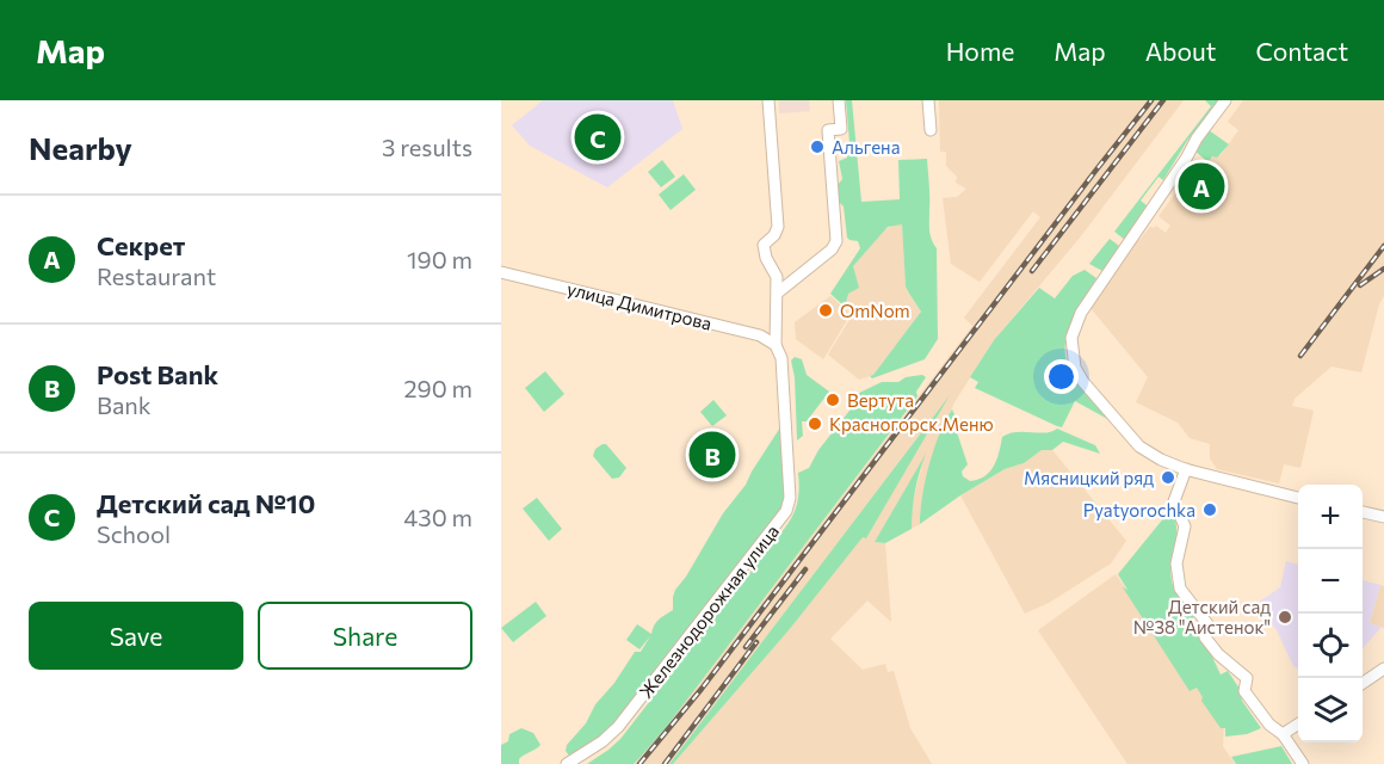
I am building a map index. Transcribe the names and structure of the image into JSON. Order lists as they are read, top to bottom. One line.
{"streets":{"street":["улица Димитрова","Железнодорожная улица"]},"crossings":[["улица Димитрова","Железнодорожная улица"]],"places":["Альгена","OmNom","Вертута","Красногорск.Меню","Мясницкий ряд","Pyatyorochka","Детский сад №38 \"Аистенок\""],"page":{"header":"Map","nav":["Home","Map","About","Contact"],"heading":["Nearby","3 results"],"pins":["C","A","B"],"list":[{"mark":"A","name":"Секрет","note":"Restaurant","value":"190 m"},{"mark":"B","name":"Post Bank","note":"Bank","value":"290 m"},{"mark":"C","name":"Детский сад №10","note":"School","value":"430 m"}],"map_buttons":["+","−"],"buttons":["Save","Share"]}}
